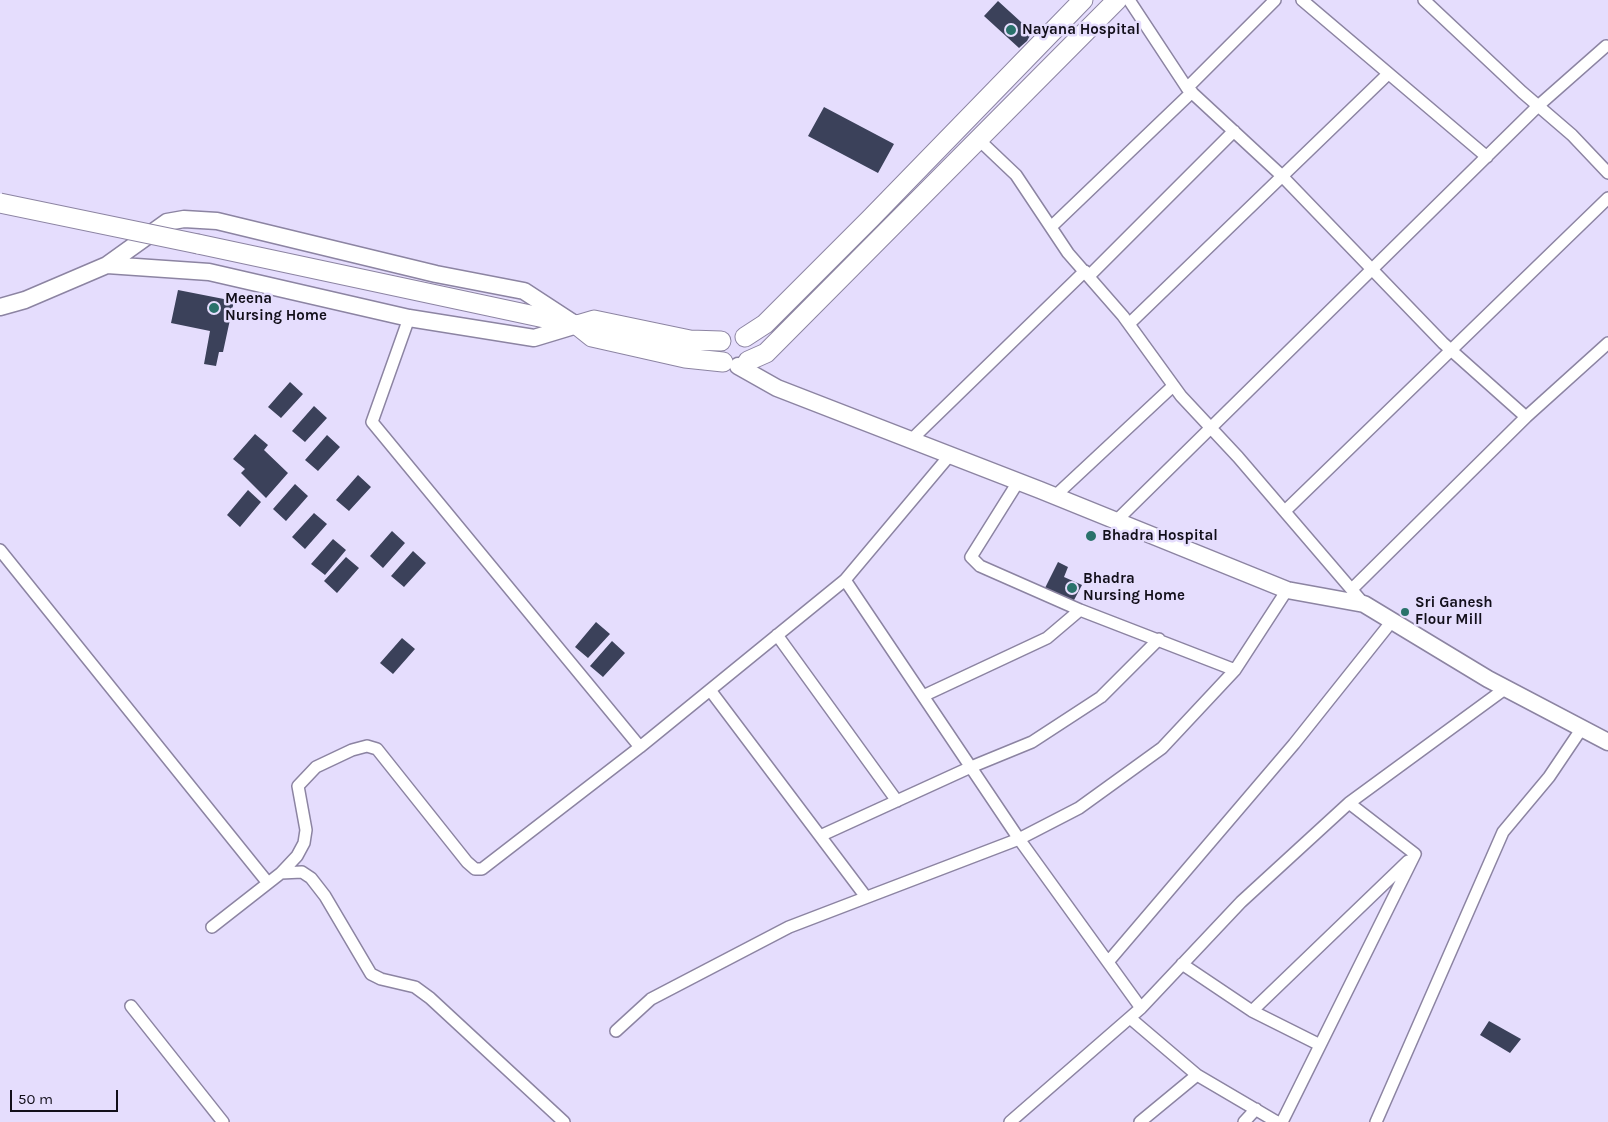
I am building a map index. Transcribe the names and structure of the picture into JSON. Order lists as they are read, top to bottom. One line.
{"places":["Nayana Hospital","Meena Nursing Home","Bhadra Hospital","Bhadra Nursing Home","Sri Ganesh Flour Mill"],"scale_bar":"50 m"}
